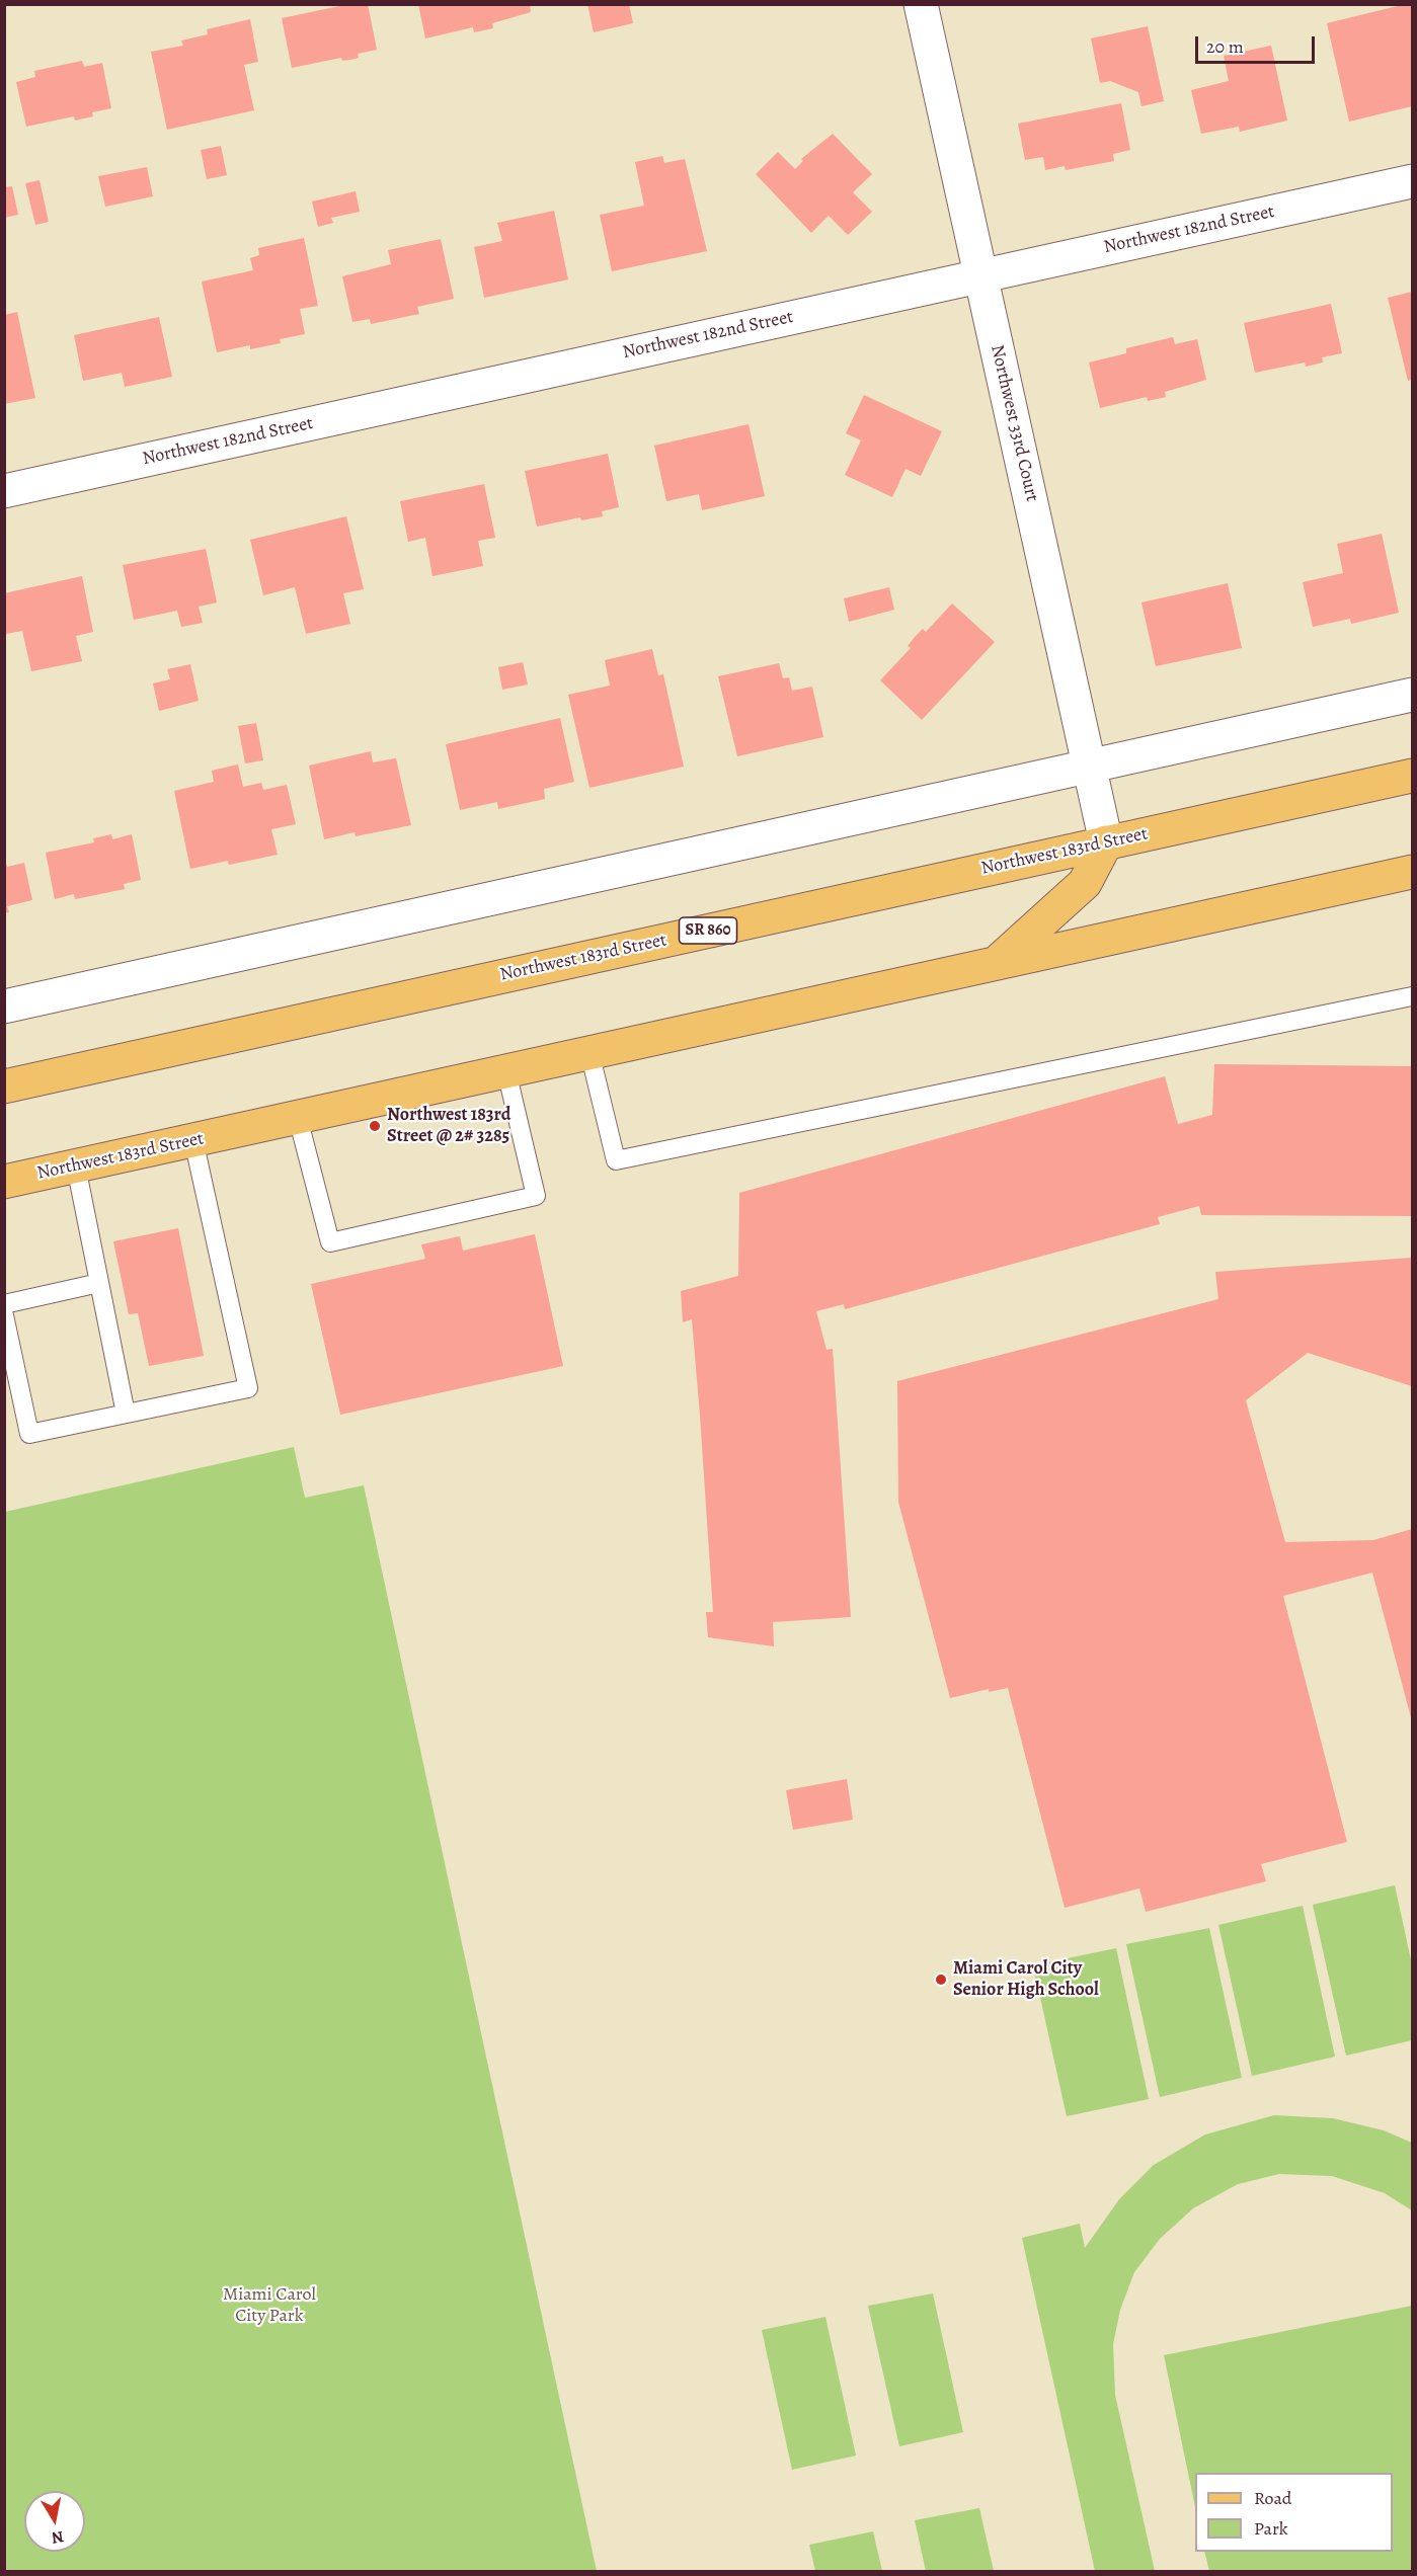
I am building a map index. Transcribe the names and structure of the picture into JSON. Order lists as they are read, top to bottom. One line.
{"streets":{"main road":["Northwest 183rd Street","SR 860"],"street":["Northwest 182nd Street","Northwest 33rd Court"]},"crossings":[["Northwest 182nd Street","Northwest 33rd Court"],["Northwest 33rd Court","Northwest 183rd Street"]],"parks":["Miami Carol City Park"],"places":["Northwest 183rd Street @ 2# 3285","Miami Carol City Senior High School"],"legend":["Road","Park"],"scale_bar":"20 m","north":"bottom"}
